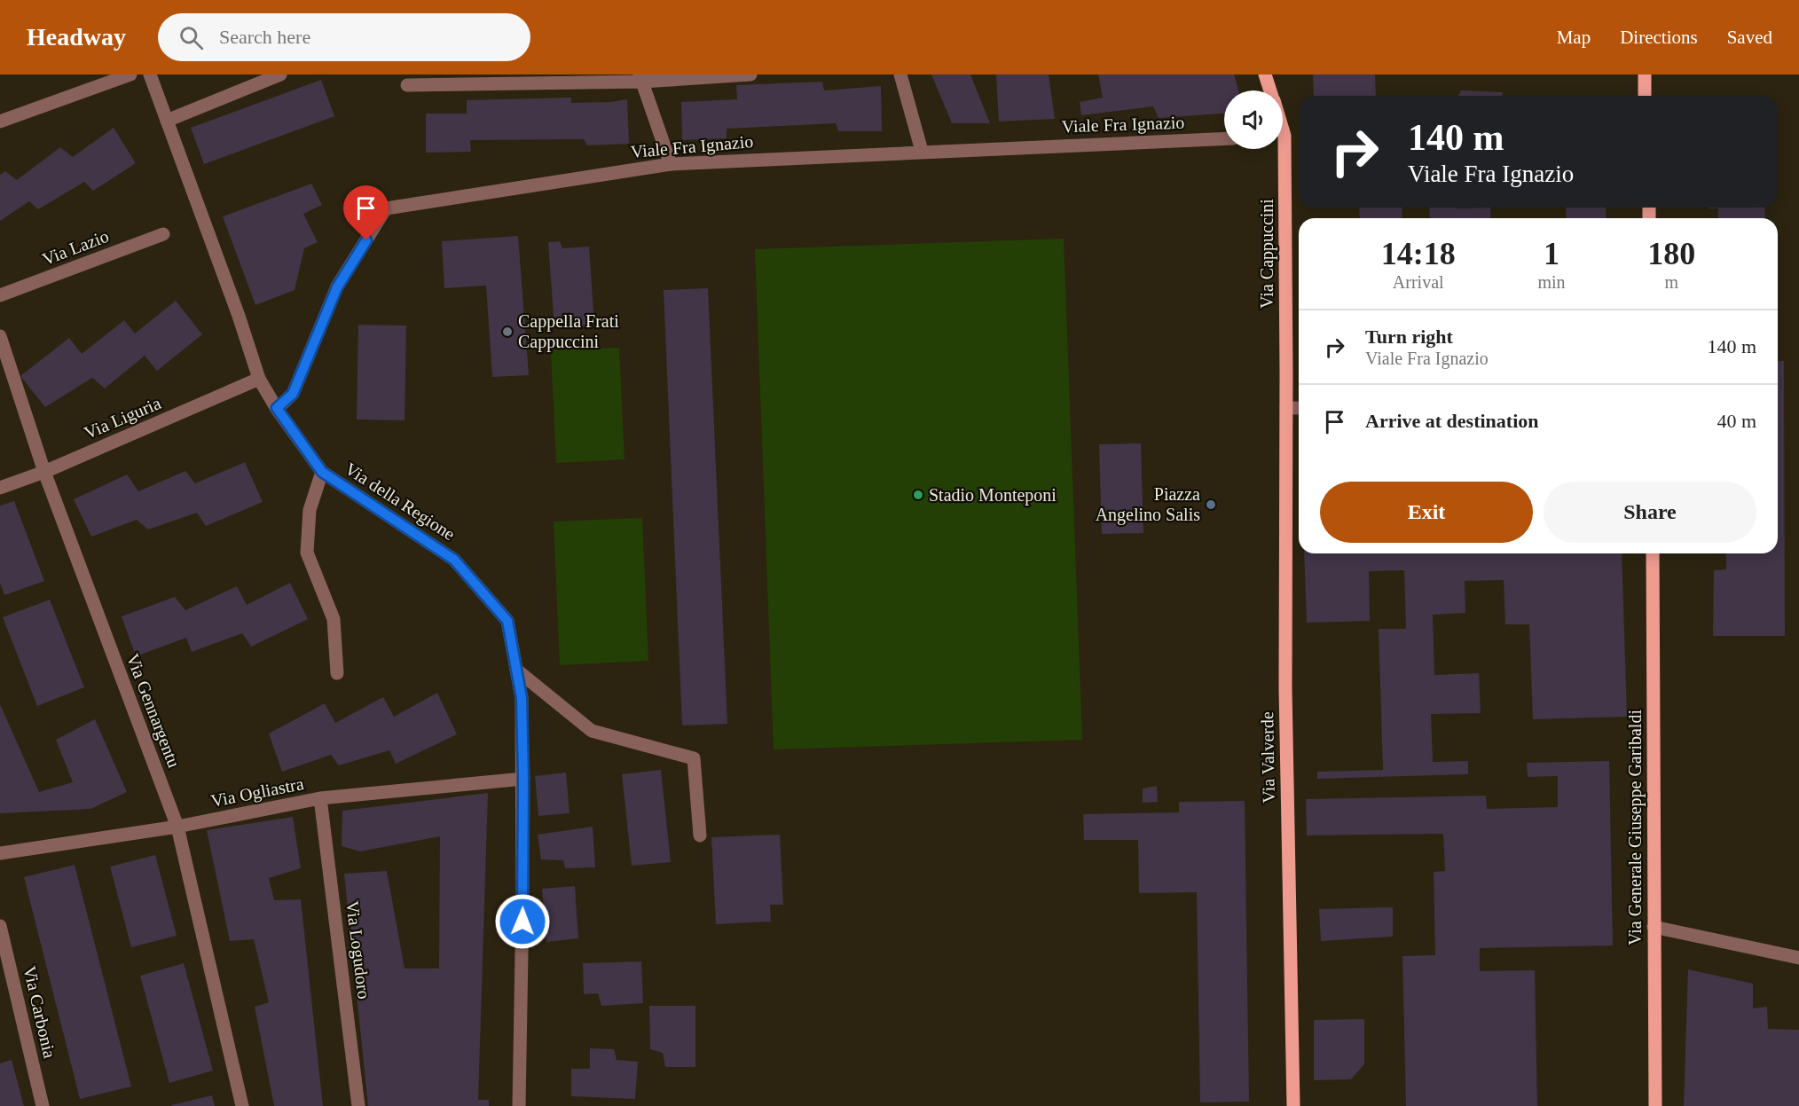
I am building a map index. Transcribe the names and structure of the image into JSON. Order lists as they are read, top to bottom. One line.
{"streets":{"main road":["Via Cappuccini","Via Valverde","Via Generale Giuseppe Garibaldi"],"street":["Viale Fra Ignazio","Via Lazio","Via Liguria","Via della Regione","Via Gennargentu","Via Ogliastra","Via Logudoro","Via Carbonia"]},"crossings":[["Viale Fra Ignazio","Via della Regione"],["Via Cappuccini","Via Valverde"],["Via Liguria","Via della Regione"],["Via Liguria","Via Gennargentu"],["Via della Regione","Via Ogliastra"],["Via Gennargentu","Via Ogliastra"],["Via Ogliastra","Via Logudoro"]],"places":["Cappella Frati Cappuccini","Stadio Monteponi","Piazza Angelino Salis"],"page":{"header":"Headway","search":"Search here","nav":["Map","Directions","Saved"],"turn":["140 m","Viale Fra Ignazio"],"eta":["14:18","Arrival","1","min","180","m"],"list":[{"name":"Turn right","note":"Viale Fra Ignazio","value":"140 m"},{"name":"Arrive at destination","value":"40 m"}],"buttons":["Exit","Share"]}}
